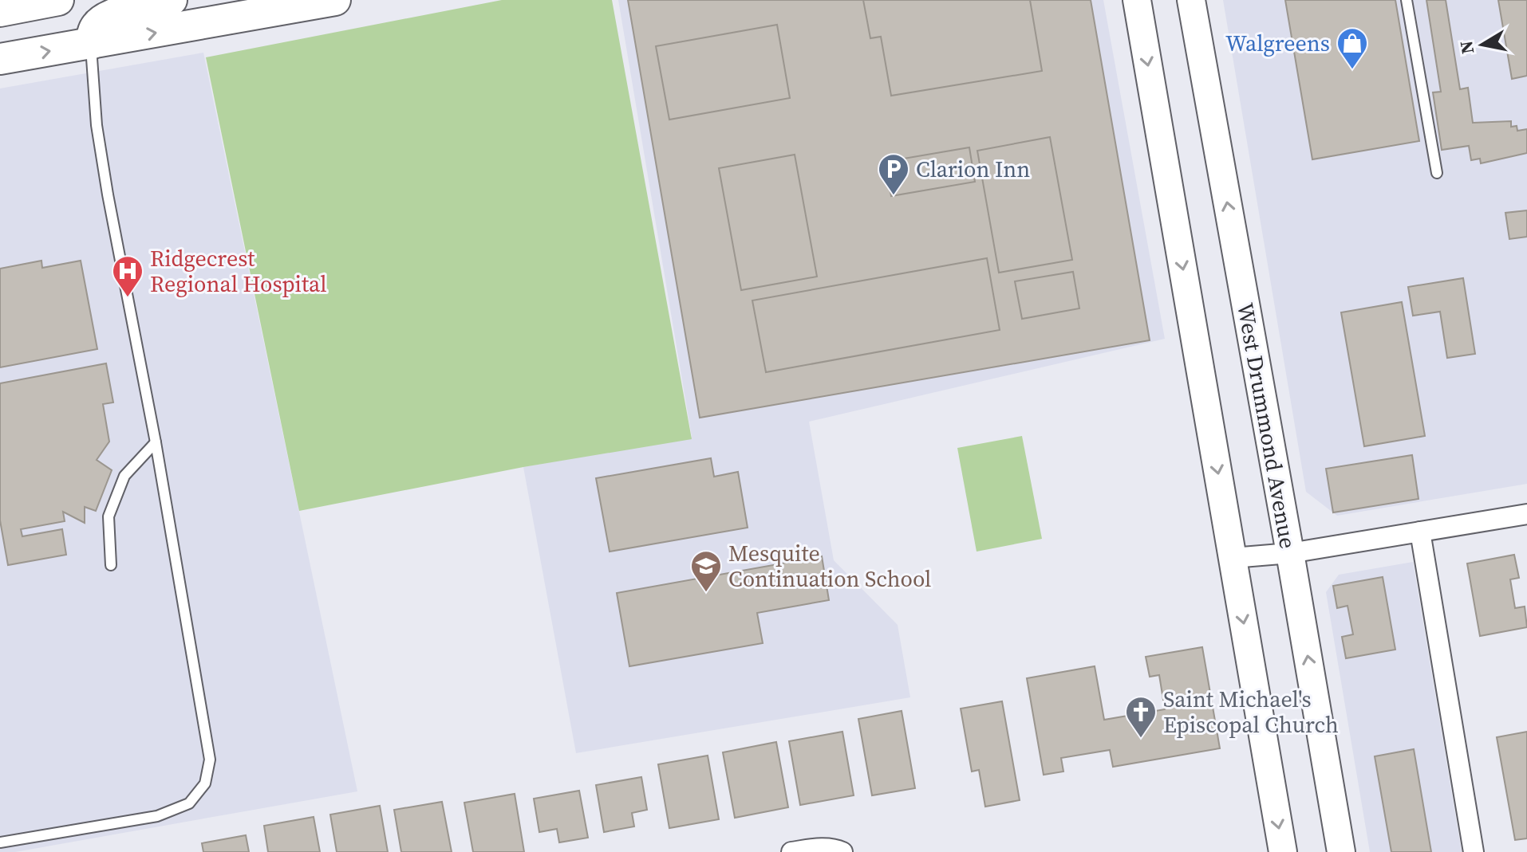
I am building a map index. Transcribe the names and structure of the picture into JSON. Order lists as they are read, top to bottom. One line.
{"streets":{"main road":["West Drummond Avenue"]},"places":{"shop":["Walgreens"],"parking":["Clarion Inn"],"hospital":["Ridgecrest Regional Hospital"],"school or university":["Mesquite Continuation School"],"church":["Saint Michael's Episcopal Church"]},"north":"left"}
